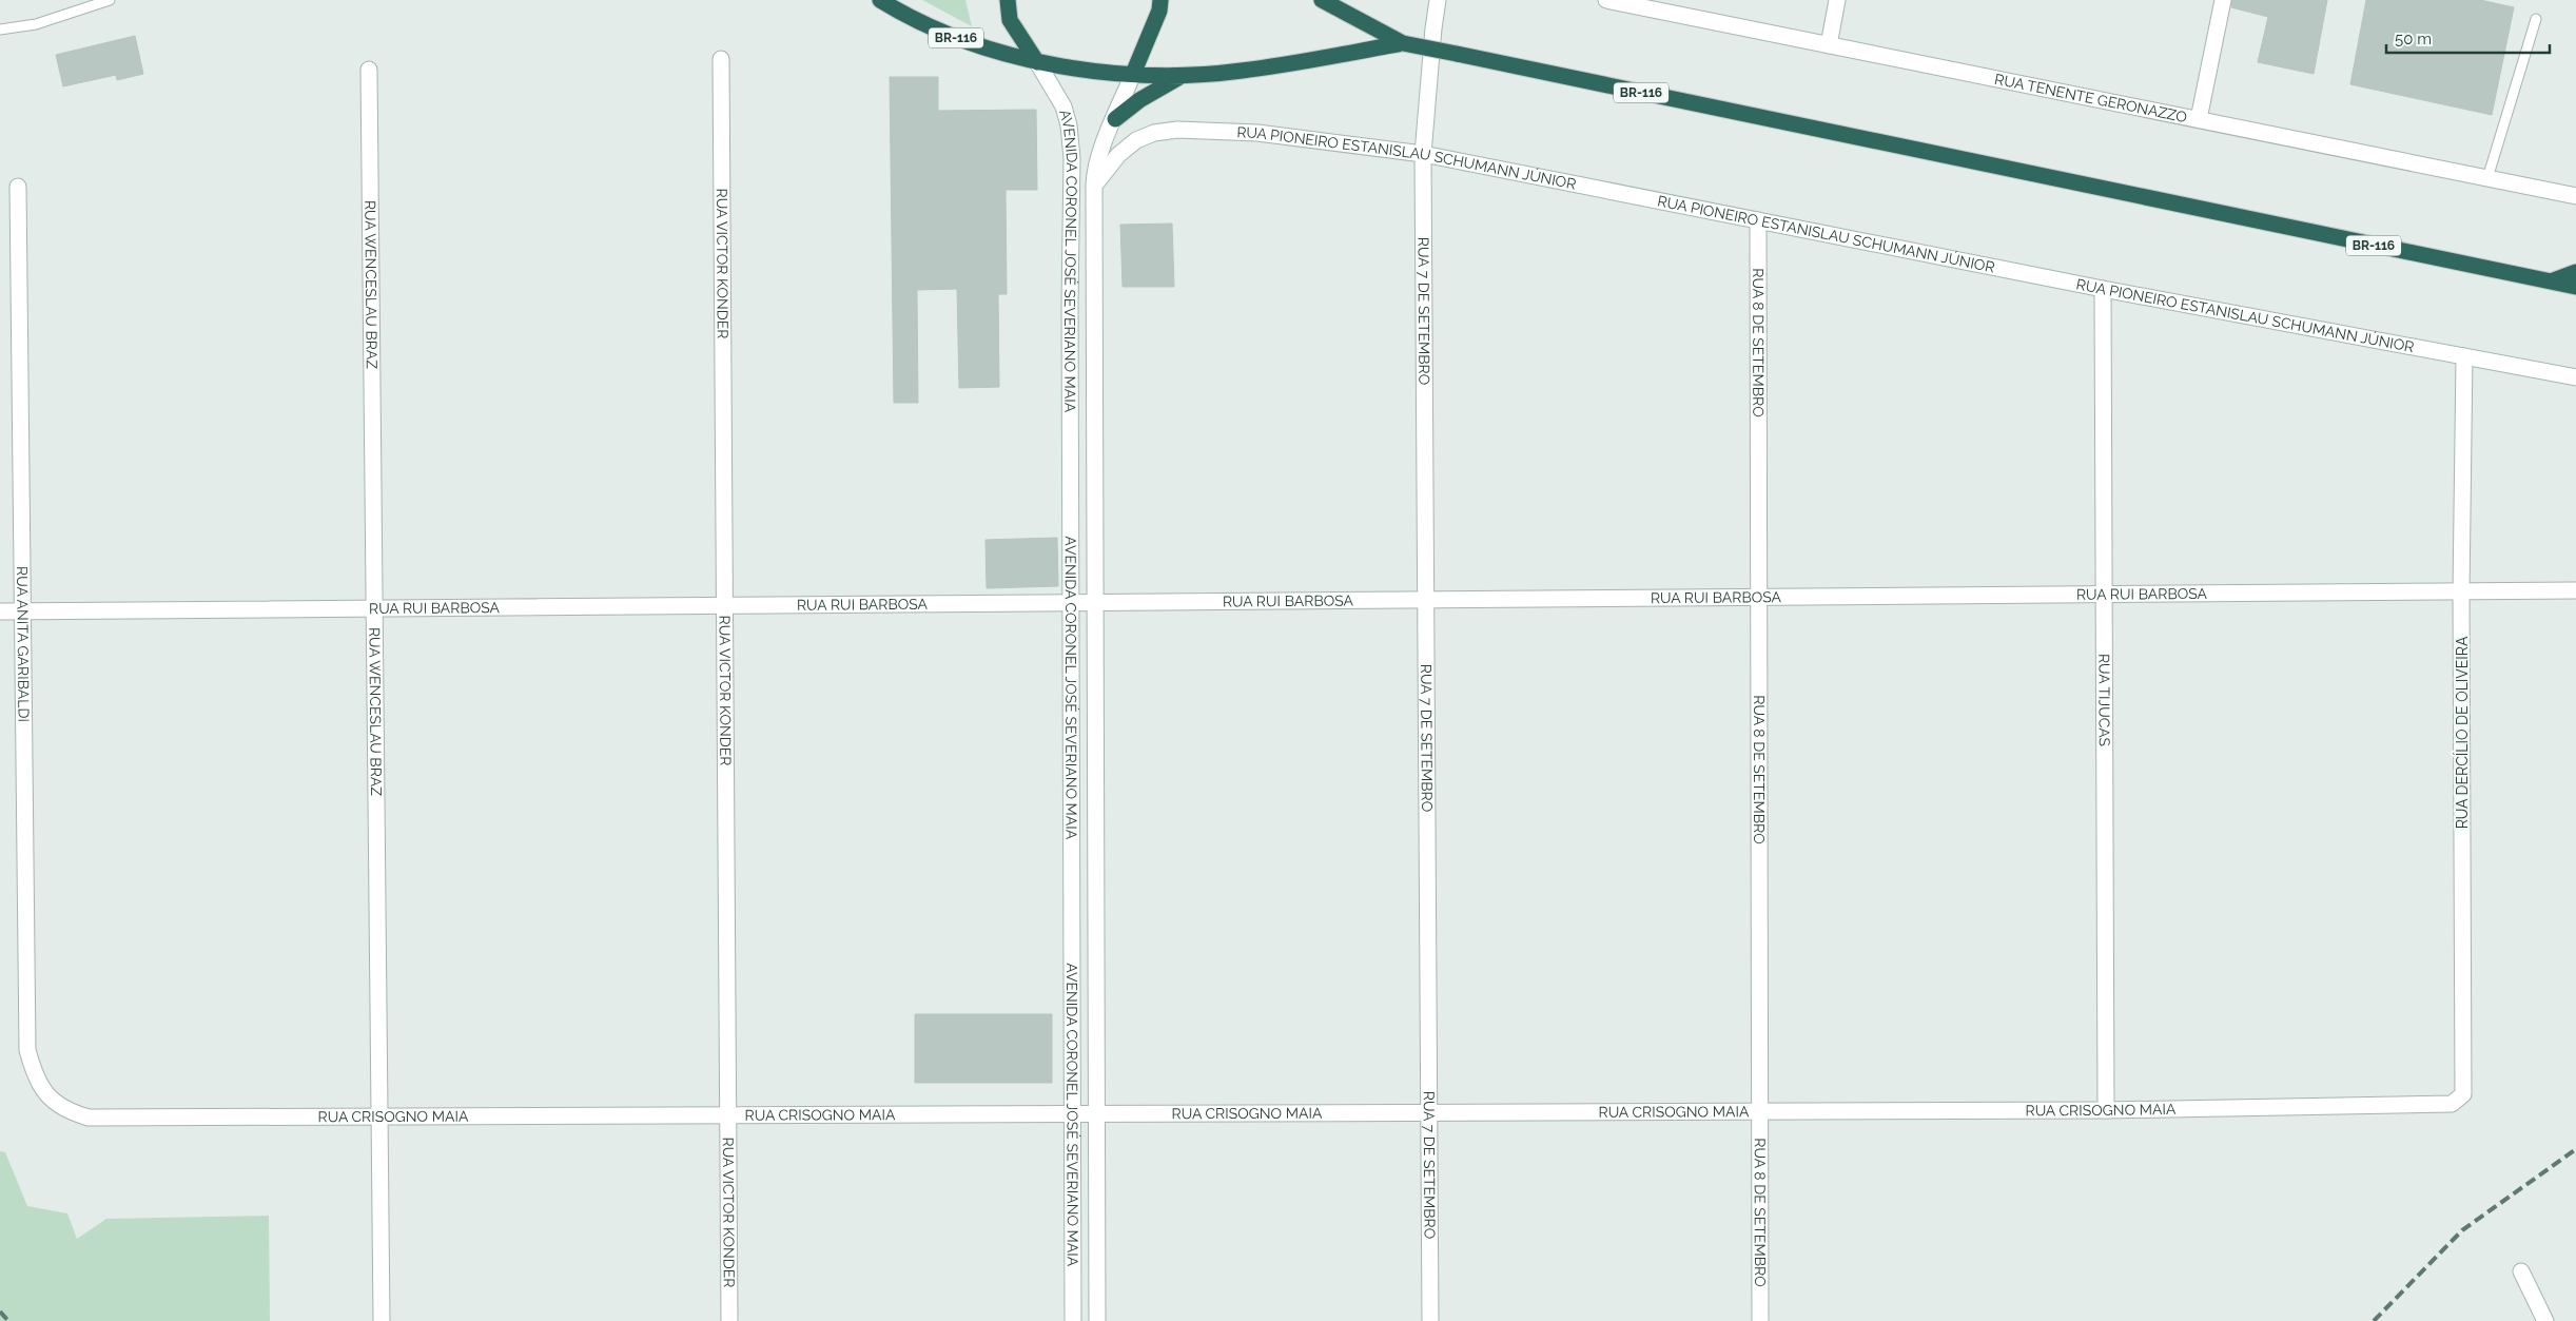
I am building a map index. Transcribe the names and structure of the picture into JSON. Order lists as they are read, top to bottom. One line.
{"streets":{"highway":["BR-116"],"street":["RUA TENENTE GERONAZZO","RUA PIONEIRO ESTANISLAU SCHUMANN JÚNIOR","AVENIDA CORONEL JOSÉ SEVERIANO MAIA","RUA VICTOR KONDER","RUA WENCESLAU BRAZ","RUA 7 DE SETEMBRO","RUA 8 DE SETEMBRO","RUA RUI BARBOSA","RUA ANITA GARIBALDI","RUA TIJUCAS","RUA DERCÍLIO DE OLIVEIRA","RUA CRISOGNO MAIA"]},"crossings":[["BR-116","AVENIDA CORONEL JOSÉ SEVERIANO MAIA"],["RUA PIONEIRO ESTANISLAU SCHUMANN JÚNIOR","AVENIDA CORONEL JOSÉ SEVERIANO MAIA"],["RUA PIONEIRO ESTANISLAU SCHUMANN JÚNIOR","RUA 7 DE SETEMBRO"],["RUA PIONEIRO ESTANISLAU SCHUMANN JÚNIOR","RUA 8 DE SETEMBRO"],["RUA PIONEIRO ESTANISLAU SCHUMANN JÚNIOR","RUA TIJUCAS"],["RUA PIONEIRO ESTANISLAU SCHUMANN JÚNIOR","RUA DERCÍLIO DE OLIVEIRA"],["AVENIDA CORONEL JOSÉ SEVERIANO MAIA","RUA RUI BARBOSA"],["AVENIDA CORONEL JOSÉ SEVERIANO MAIA","RUA CRISOGNO MAIA"],["RUA VICTOR KONDER","RUA RUI BARBOSA"],["RUA VICTOR KONDER","RUA CRISOGNO MAIA"],["RUA WENCESLAU BRAZ","RUA RUI BARBOSA"],["RUA WENCESLAU BRAZ","RUA CRISOGNO MAIA"],["RUA 7 DE SETEMBRO","RUA RUI BARBOSA"],["RUA 7 DE SETEMBRO","RUA CRISOGNO MAIA"],["RUA 8 DE SETEMBRO","RUA RUI BARBOSA"],["RUA 8 DE SETEMBRO","RUA CRISOGNO MAIA"],["RUA RUI BARBOSA","RUA ANITA GARIBALDI"],["RUA RUI BARBOSA","RUA TIJUCAS"],["RUA RUI BARBOSA","RUA DERCÍLIO DE OLIVEIRA"],["RUA ANITA GARIBALDI","RUA CRISOGNO MAIA"],["RUA TIJUCAS","RUA CRISOGNO MAIA"],["RUA DERCÍLIO DE OLIVEIRA","RUA CRISOGNO MAIA"]],"scale_bar":"50 m"}
